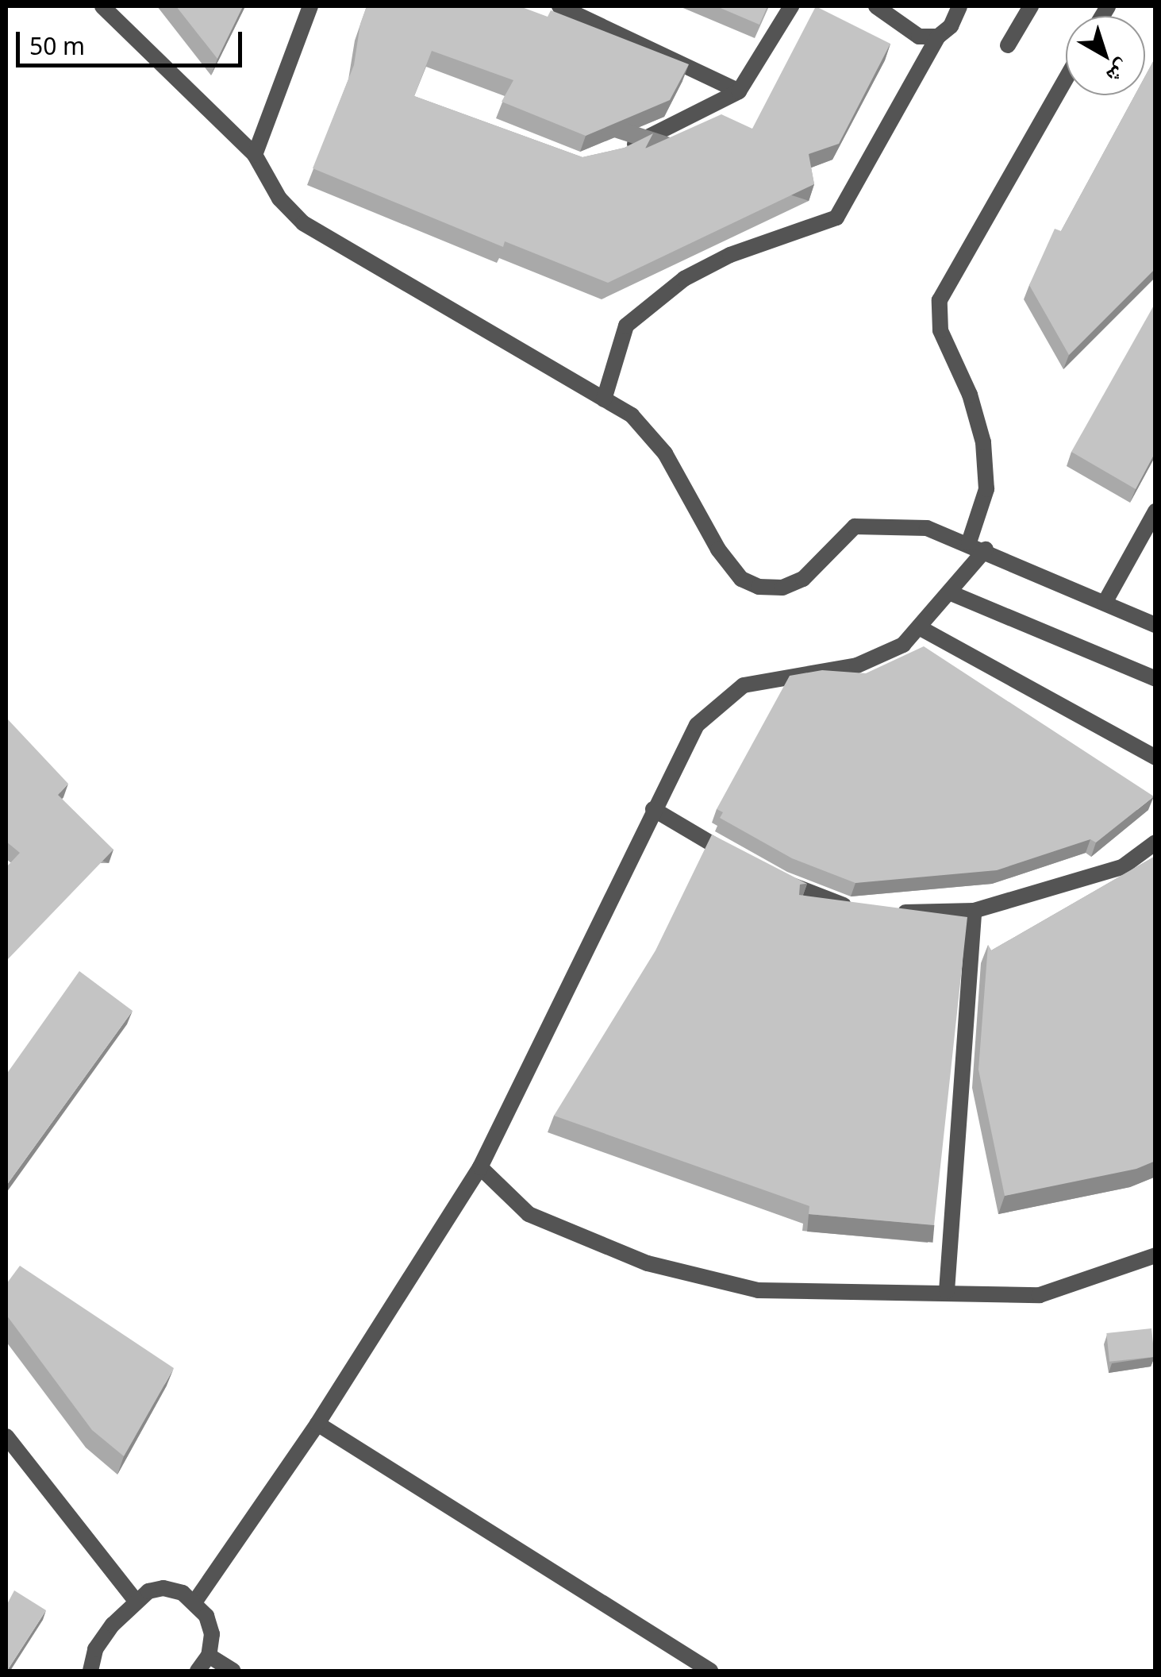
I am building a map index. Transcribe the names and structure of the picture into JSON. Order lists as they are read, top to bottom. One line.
{"scale_bar":"50 m","north":"bottom right"}
